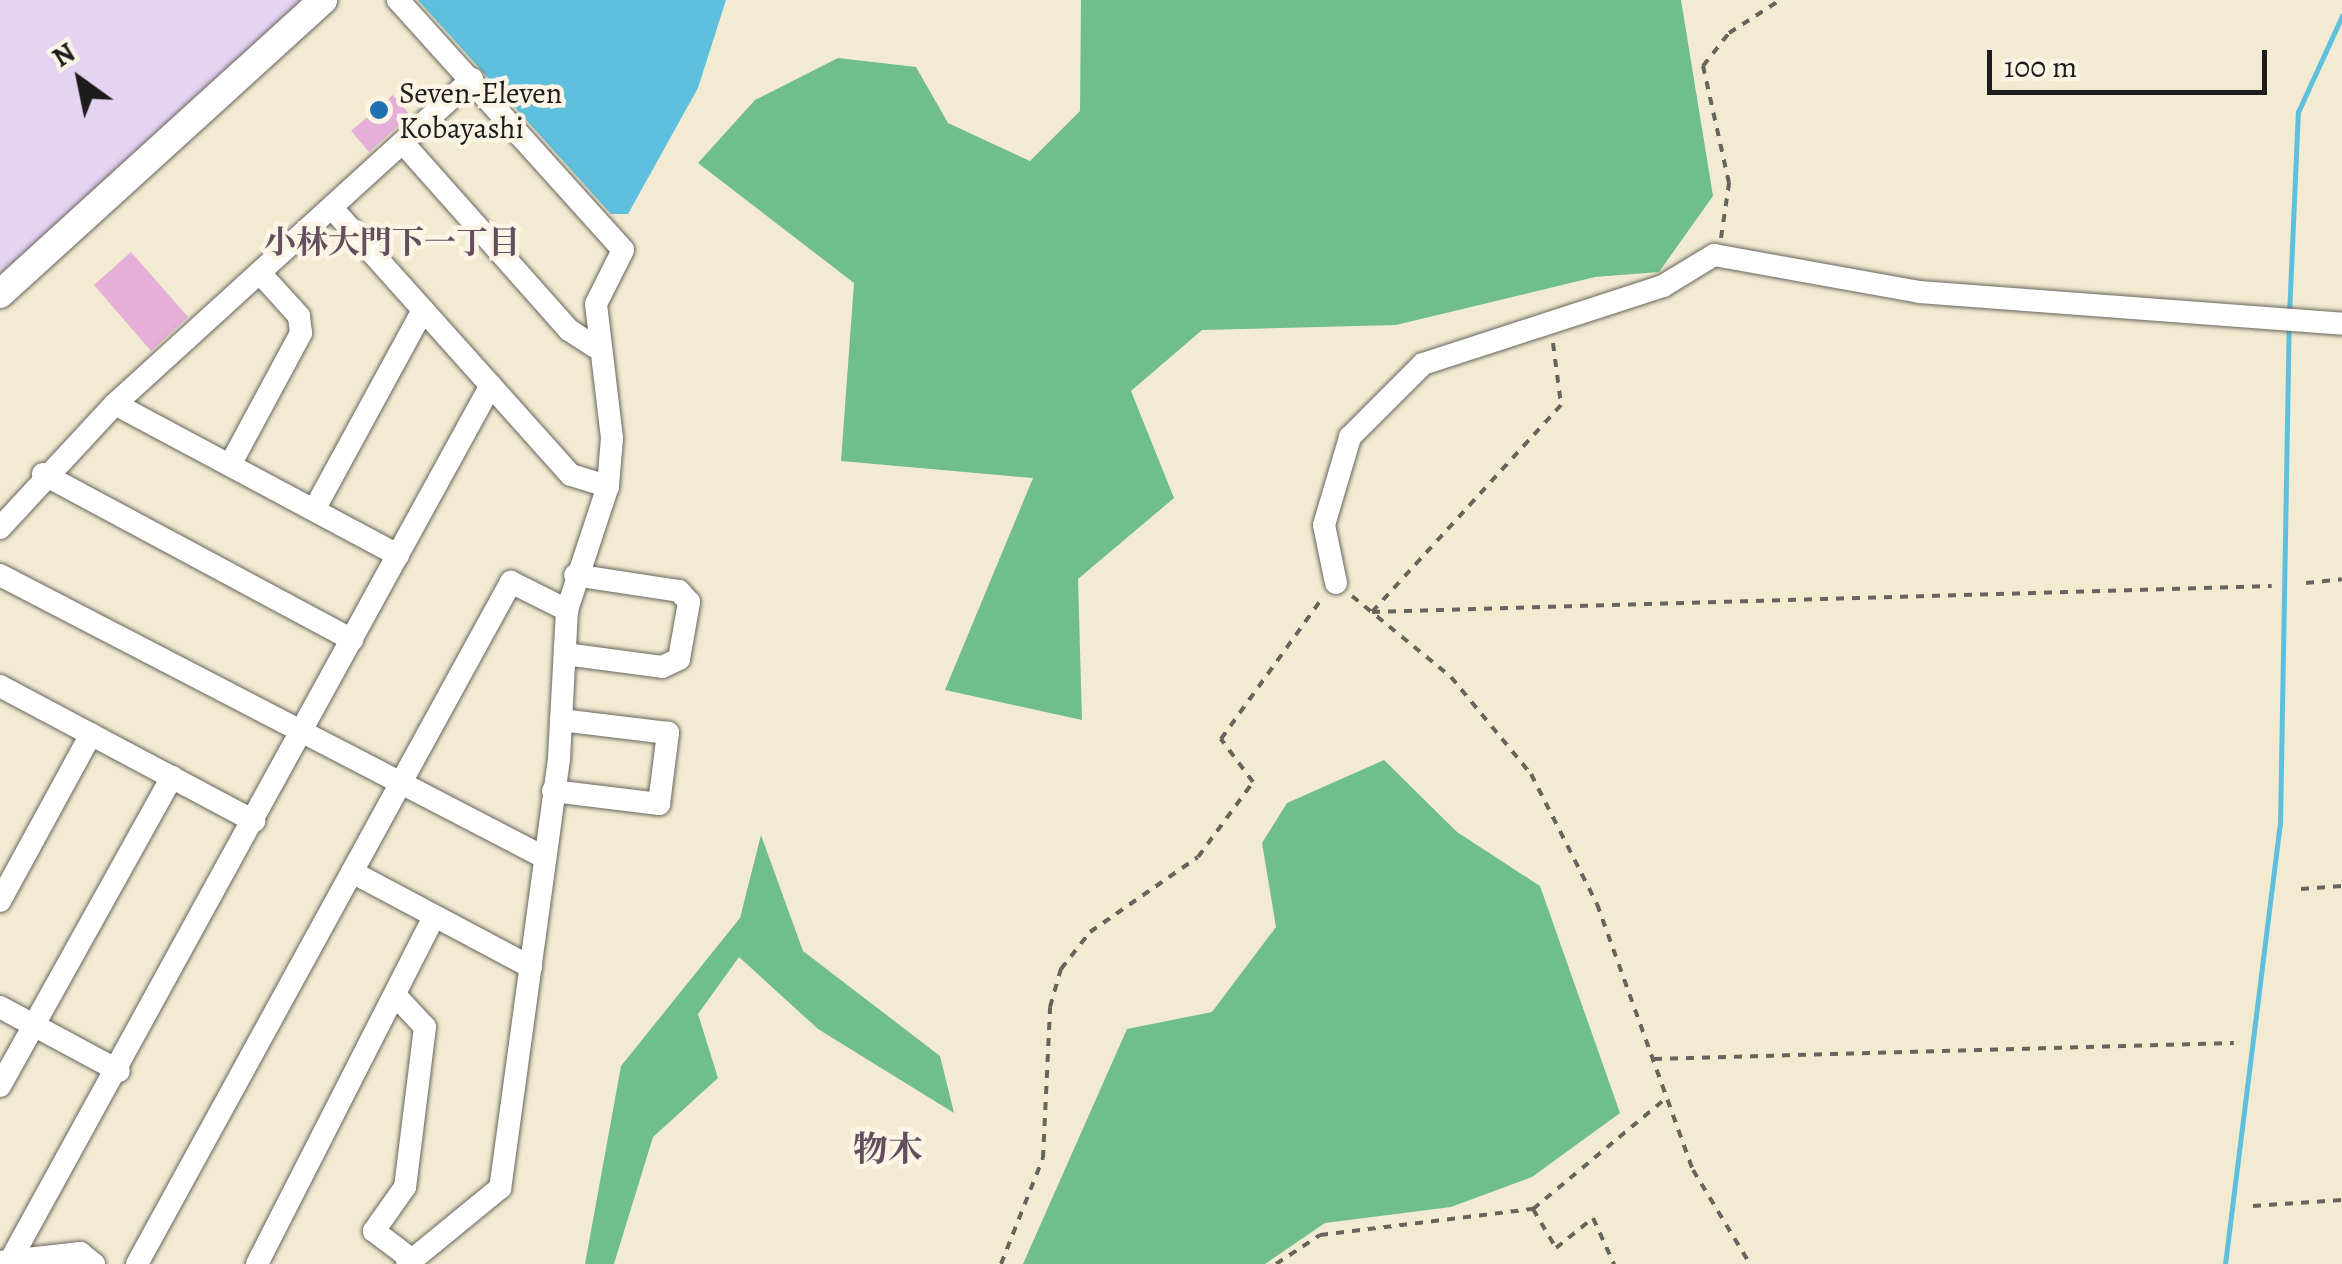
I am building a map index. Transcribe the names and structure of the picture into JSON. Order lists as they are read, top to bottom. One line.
{"districts":["小林大門下一丁目","物木"],"places":["Seven-Eleven Kobayashi"],"scale_bar":"100 m","north":"top left"}
